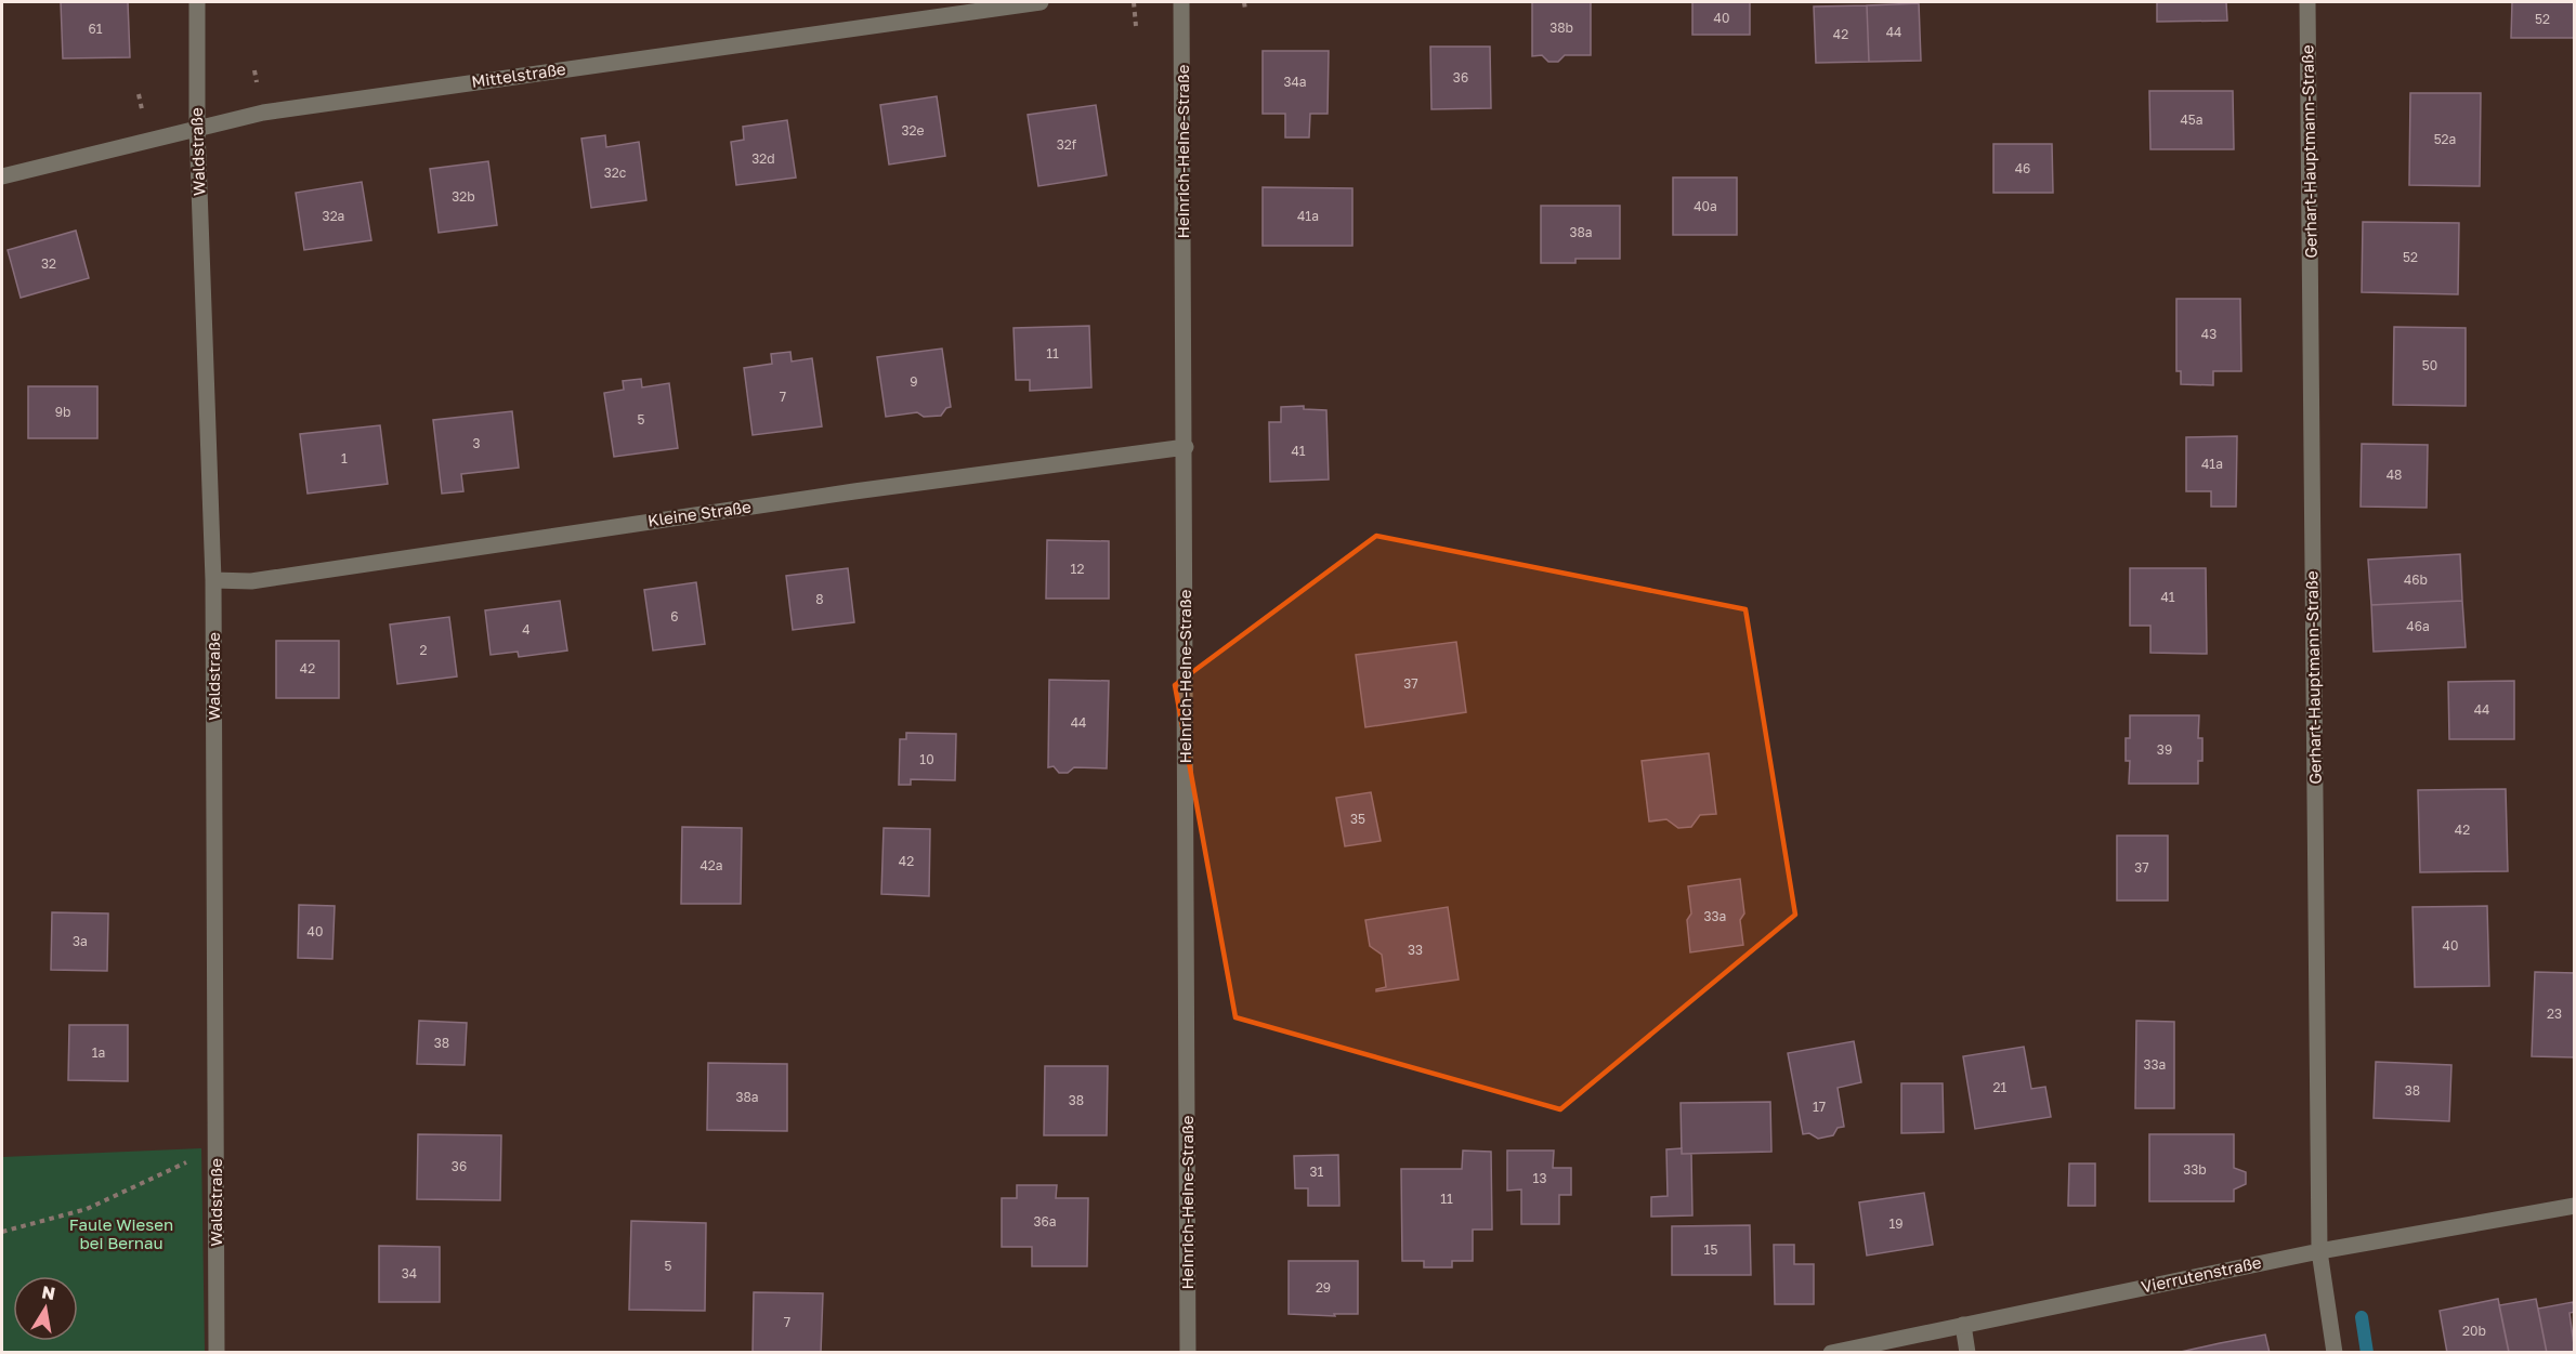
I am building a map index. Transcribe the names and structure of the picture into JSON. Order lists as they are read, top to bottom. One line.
{"streets":{"street":["Mittelstraße","Waldstraße","Heinrich-Heine-Straße","Gerhart-Hauptmann-Straße","Kleine Straße","Vierrutenstraße"]},"crossings":[["Mittelstraße","Waldstraße"],["Waldstraße","Kleine Straße"],["Heinrich-Heine-Straße","Kleine Straße"],["Gerhart-Hauptmann-Straße","Vierrutenstraße"]],"parks":["Faule Wiesen bei Bernau"],"house_numbers":["40","52","38b","61","44","42","36","34a","45a","32e","52a","32f","32d","46","32c","32b","40a","32a","41a","38a","52","32","43","11","50","9","7","9b","5","3","41","1","41a","48","12","46b","41","8","6","46a","4","2","42","37","44","44","39","10","35","42","42","42a","37","33a","40","3a","40","33","23","38","1a","33a","21","38","38a","38","17","36","33b","31","13","11","36a","19","15","5","34","29","7","20b"],"north":"top"}
